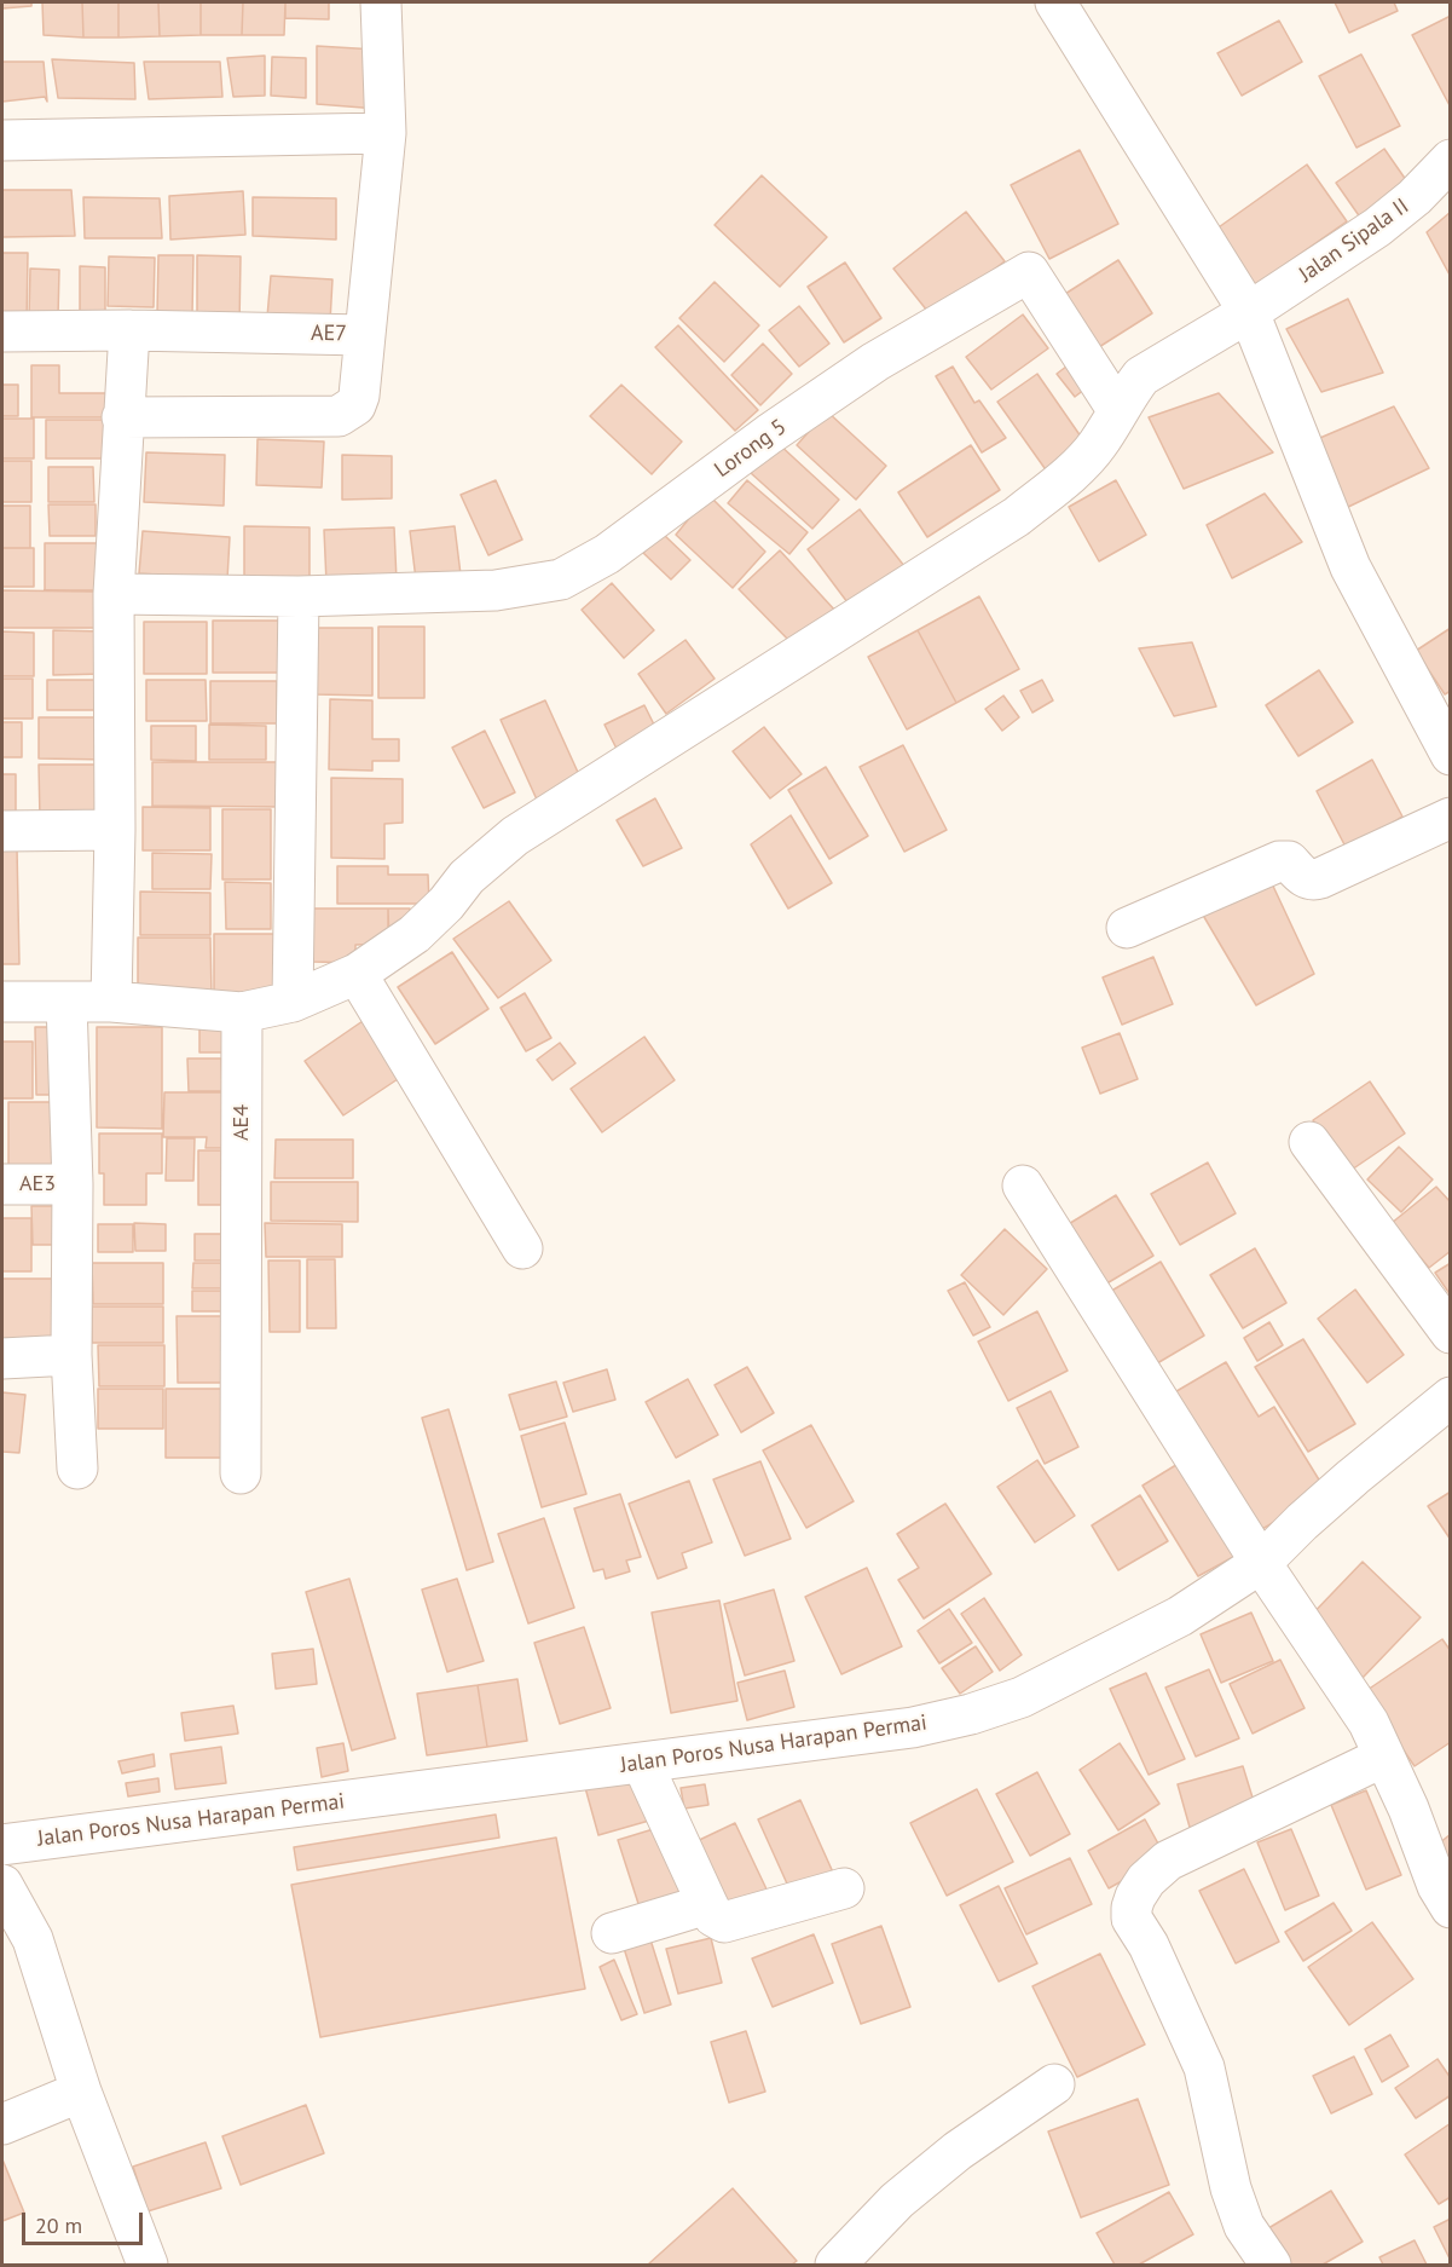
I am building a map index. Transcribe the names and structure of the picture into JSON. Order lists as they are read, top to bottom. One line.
{"streets":{"street":["Jalan Sipala II","AE7","Lorong 5","AE4","AE3","Jalan Poros Nusa Harapan Permai"]},"crossings":[["Jalan Sipala II","Lorong 5"],["Jalan Sipala II","AE4"]],"scale_bar":"20 m"}
